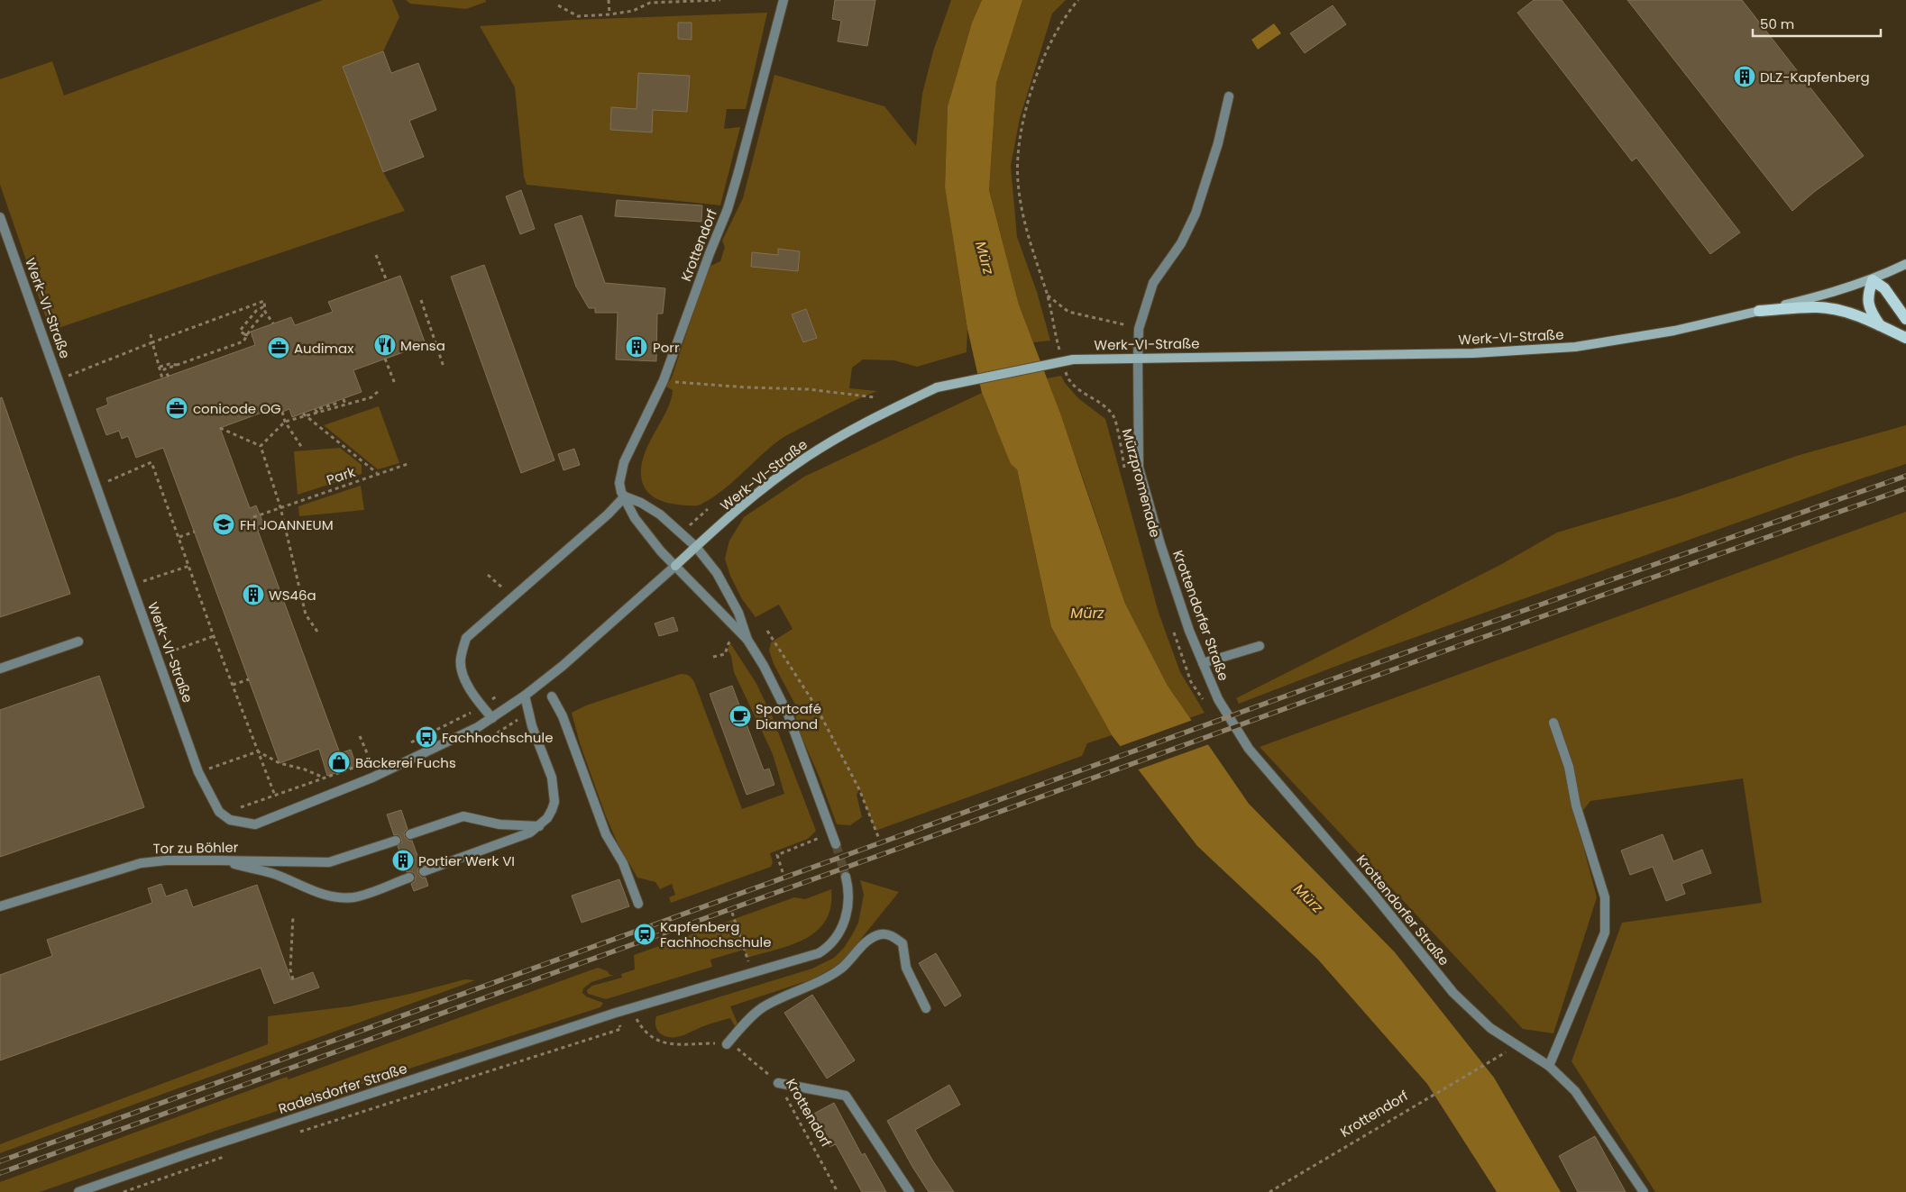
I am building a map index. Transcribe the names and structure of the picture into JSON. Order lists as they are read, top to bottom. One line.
{"streets":{"main road":["Werk-VI-Straße"],"street":["Krottendorf","Krottendorfer Straße","Tor zu Böhler","Radelsdorfer Straße"],"path":["Park","Mürzpromenade"]},"crossings":[["Krottendorf","Werk-VI-Straße"],["Werk-VI-Straße","Krottendorfer Straße"]],"water":["Mürz"],"places":{"building":["DLZ-Kapfenberg","Porr","WS46a","Portier Werk VI"],"restaurant":["Mensa"],"office":["Audimax","conicode OG"],"school or university":["FH JOANNEUM"],"cafe":["Sportcafé Diamond"],"bus stop":["Fachhochschule"],"shop":["Bäckerei Fuchs"],"station":["Kapfenberg Fachhochschule"]},"scale_bar":"50 m"}
